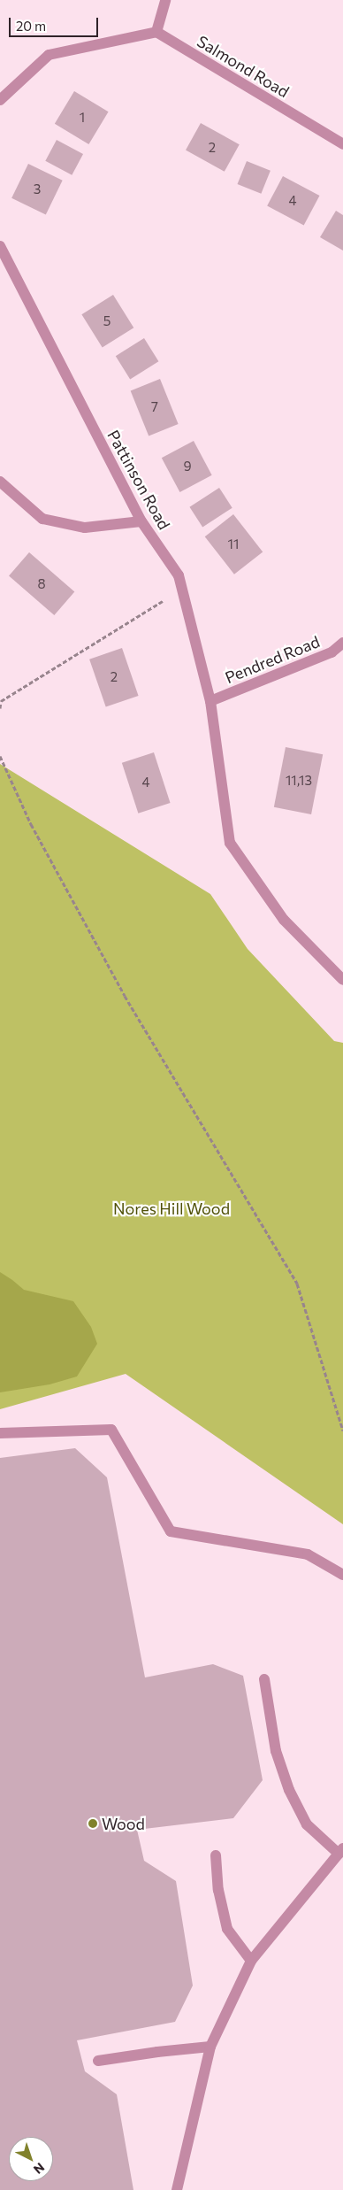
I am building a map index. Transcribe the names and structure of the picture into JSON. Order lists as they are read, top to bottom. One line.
{"streets":{"street":["Salmond Road","Pattinson Road","Pendred Road"]},"crossings":[["Pattinson Road","Pendred Road"]],"parks":["Nores Hill Wood"],"places":["Wood"],"house_numbers":["1","2","3","4","5","7","9","11","8","2","11,13","4"],"scale_bar":"20 m","north":"bottom right"}
